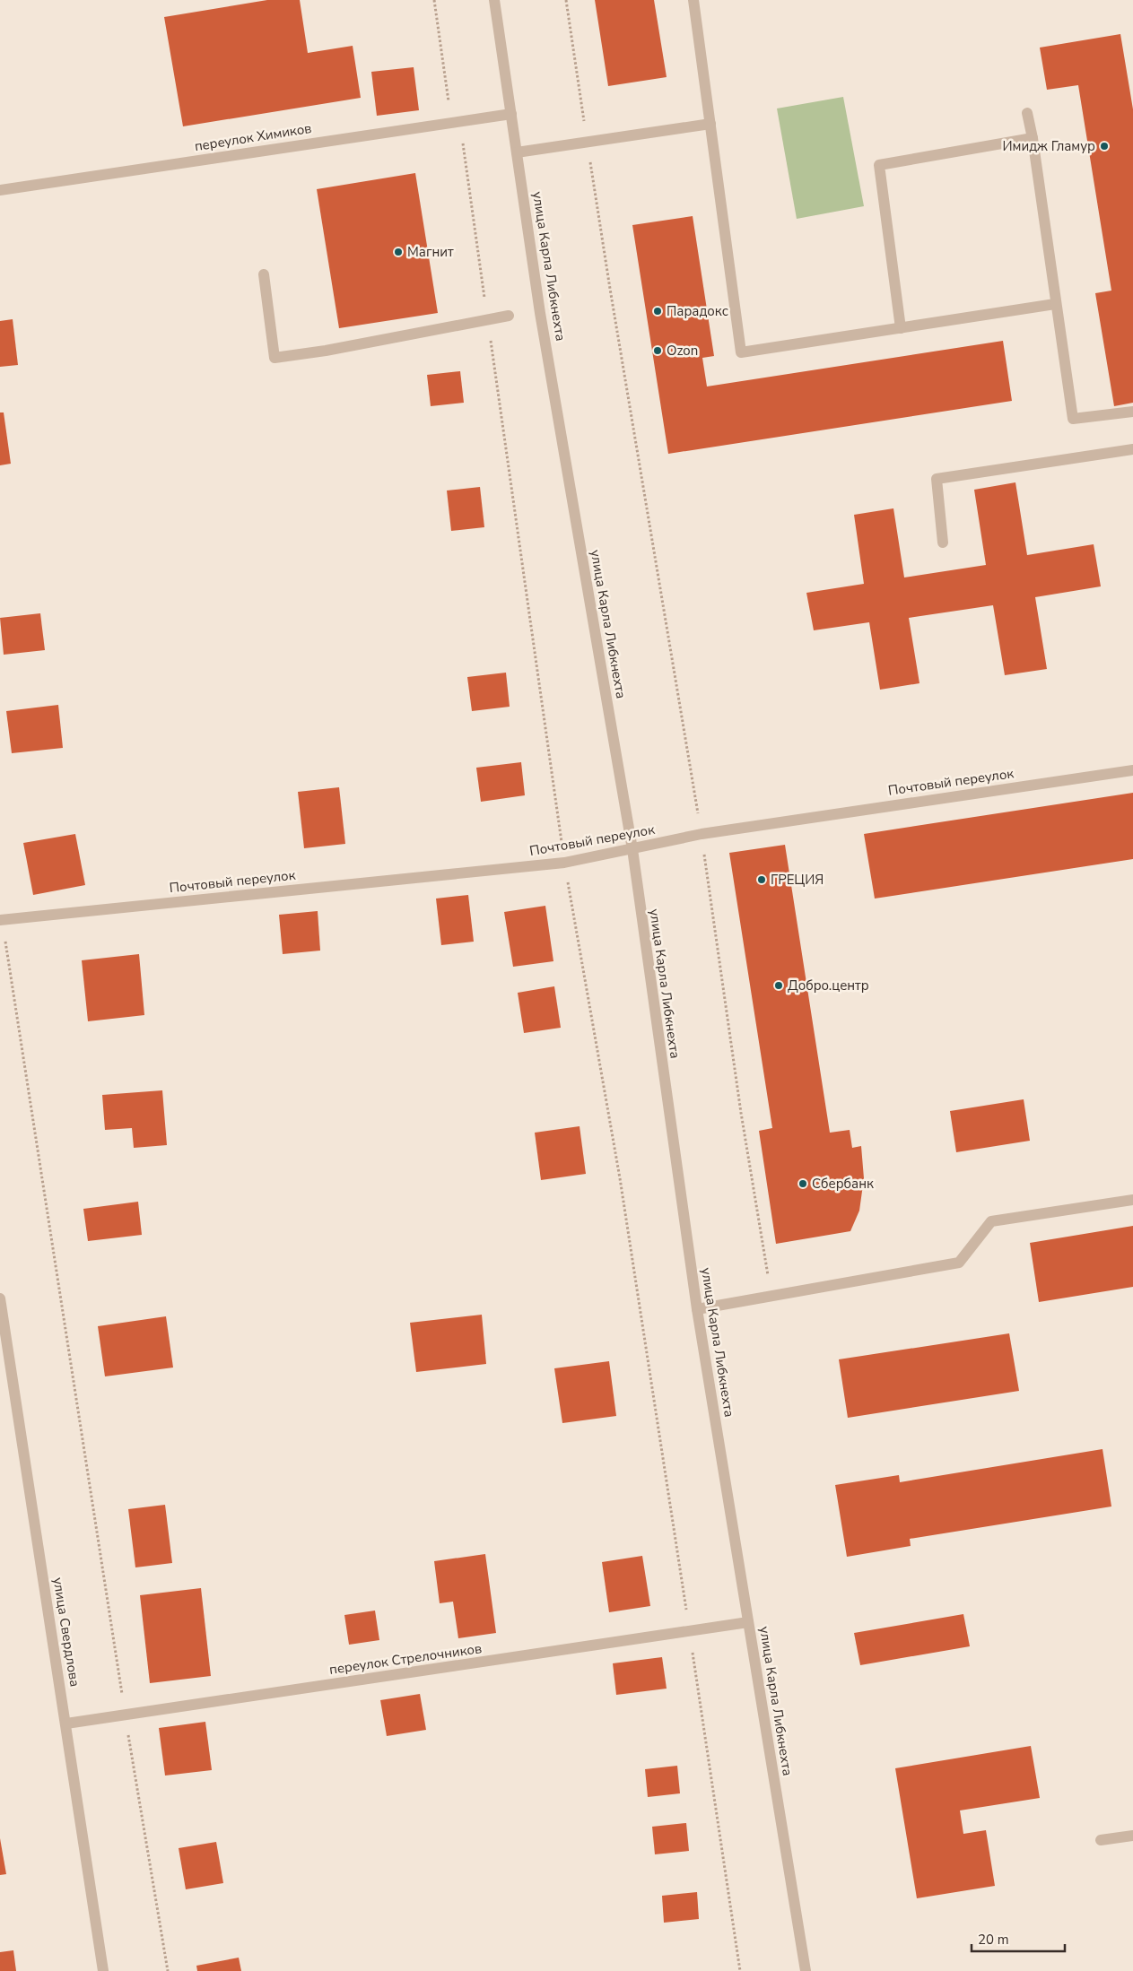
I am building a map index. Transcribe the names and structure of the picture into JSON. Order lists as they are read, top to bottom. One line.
{"streets":{"street":["переулок Химиков","улица Карла Либкнехта","Почтовый переулок","улица Свердлова","переулок Стрелочников"]},"crossings":[["переулок Химиков","улица Карла Либкнехта"],["улица Карла Либкнехта","Почтовый переулок"],["улица Карла Либкнехта","переулок Стрелочников"],["улица Свердлова","переулок Стрелочников"]],"places":["Имидж Гламур","Магнит","Парадокс","Ozon","ГРЕЦИЯ","Добро.центр","Сбербанк"],"scale_bar":"20 m"}
